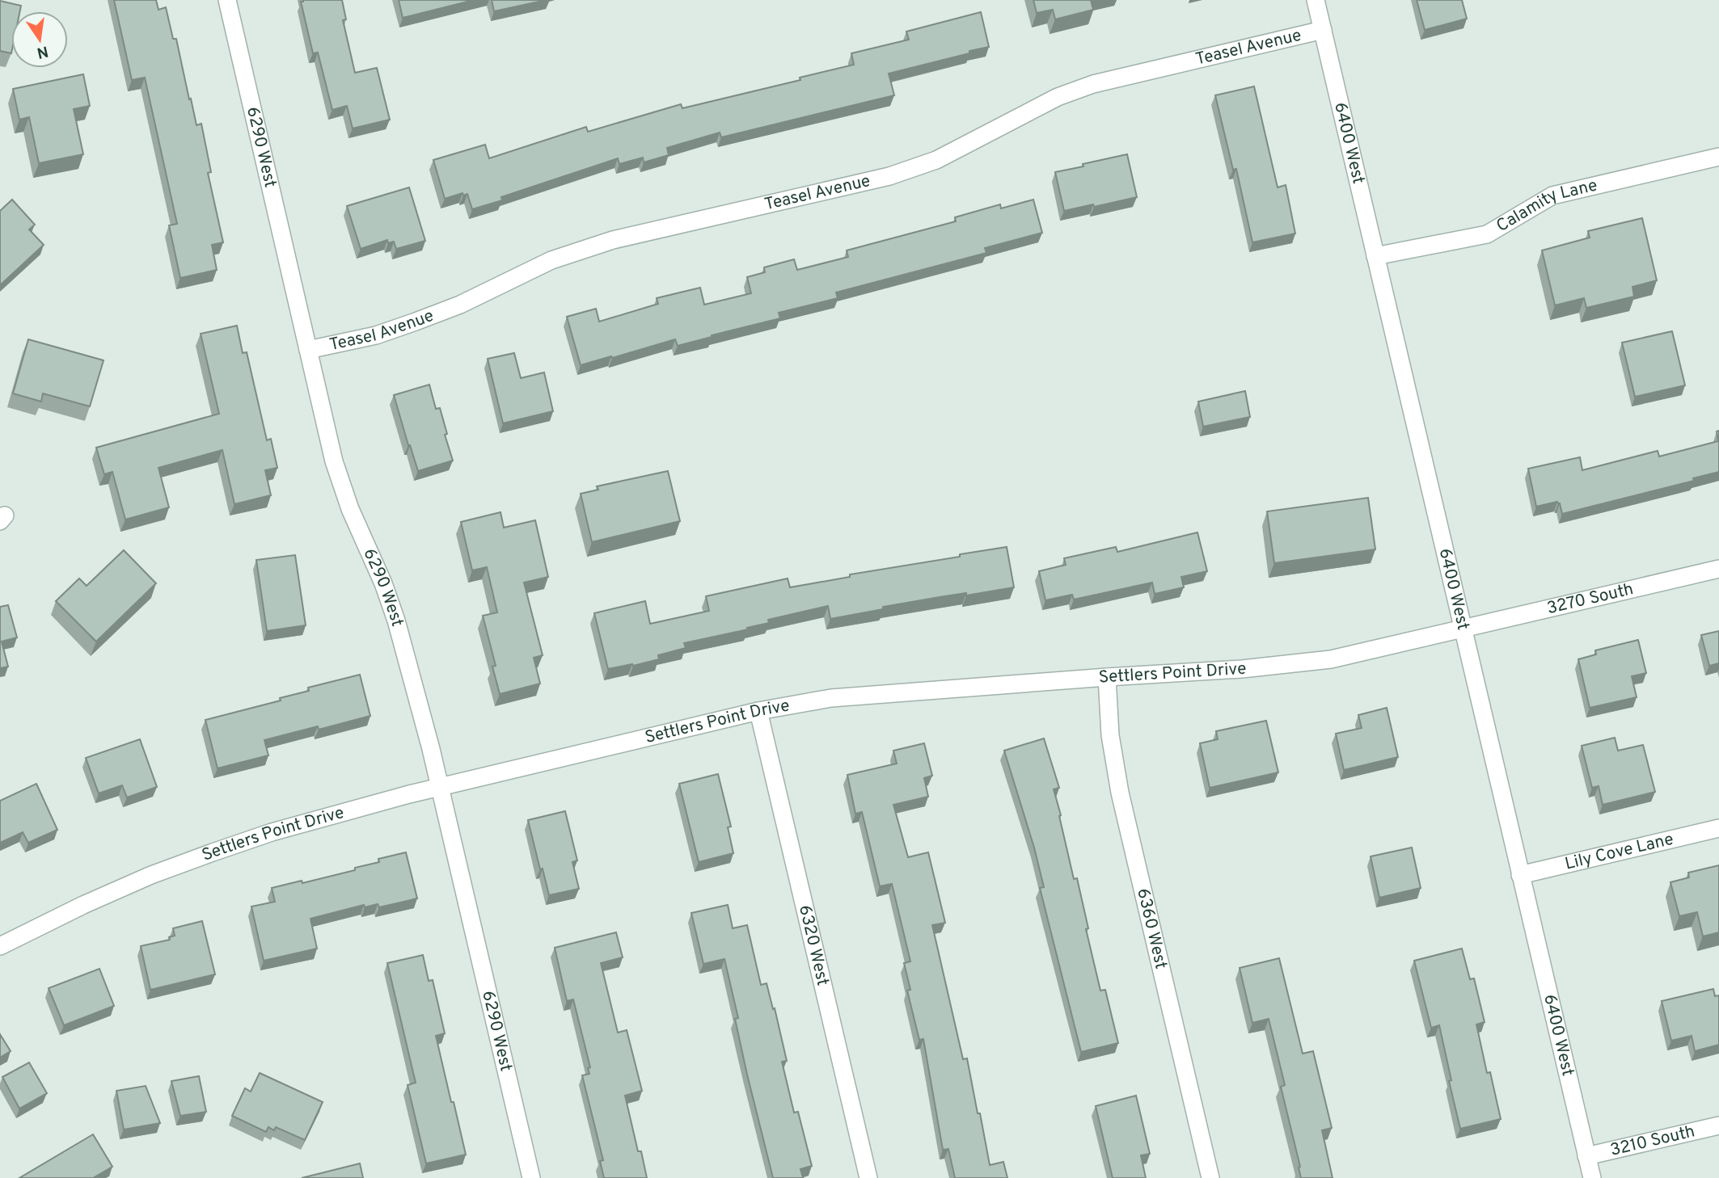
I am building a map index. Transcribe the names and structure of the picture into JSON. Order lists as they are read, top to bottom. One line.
{"streets":{"street":["Teasel Avenue","6400 West","6290 West","Calamity Lane","3270 South","Settlers Point Drive","Lily Cove Lane","6360 West","6320 West","3210 South"]},"crossings":[["Teasel Avenue","6400 West"],["Teasel Avenue","6290 West"],["6400 West","Calamity Lane"],["6400 West","3270 South"],["6400 West","Settlers Point Drive"],["6400 West","Lily Cove Lane"],["6400 West","3210 South"],["6290 West","Settlers Point Drive"],["3270 South","Settlers Point Drive"],["Settlers Point Drive","6360 West"],["Settlers Point Drive","6320 West"]],"north":"bottom"}
